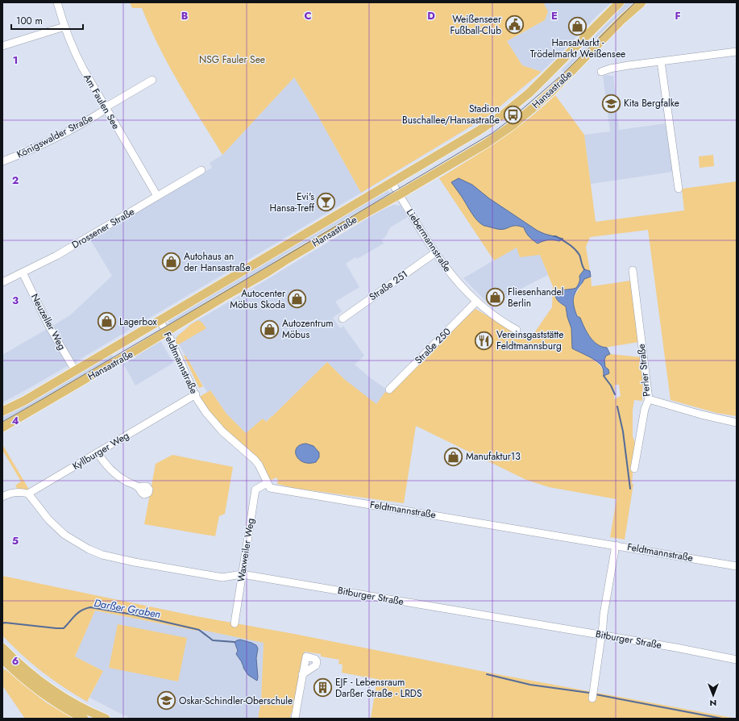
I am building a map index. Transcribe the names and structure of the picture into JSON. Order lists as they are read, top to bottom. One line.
{"streets":{"main road":["Hansastraße"],"street":["Am Faulen See","Königswalder Straße","Drossener Straße","Liebermannstraße","Straße 251","Neuzeller Weg","Straße 250","Feldtmannstraße","Perler Straße","Kyllburger Weg","Waxweiler Weg","Bitburger Straße"]},"crossings":[["Hansastraße","Liebermannstraße"],["Hansastraße","Neuzeller Weg"],["Hansastraße","Feldtmannstraße"],["Am Faulen See","Königswalder Straße"],["Am Faulen See","Drossener Straße"],["Drossener Straße","Neuzeller Weg"],["Liebermannstraße","Straße 251"],["Liebermannstraße","Straße 250"],["Feldtmannstraße","Kyllburger Weg"],["Feldtmannstraße","Waxweiler Weg"],["Kyllburger Weg","Bitburger Straße"],["Waxweiler Weg","Bitburger Straße"]],"water":["Darßer Graben"],"parks":["NSG Fauler See"],"places":{"public building":["Weißenseer Fußball-Club"],"shop":["HansaMarkt - Trödelmarkt Weißensee","Autohaus an der Hansastraße","Fliesenhandel Berlin","Autocenter Möbus Skoda","Lagerbox","Autozentrum Möbus","Manufaktur13"],"school or university":["Kita Bergfalke","Oskar-Schindler-Oberschule"],"bus stop":["Stadion Buschallee/Hansastraße"],"bar":["Evi's Hansa-Treff"],"restaurant":["Vereinsgaststätte Feldtmannsburg"],"building":["EJF - Lebensraum Darßer Straße - LRDS"]},"scale_bar":"100 m","north":"bottom","grid":{"columns":["B","C","D","E","F"],"rows":["1","2","3","4","5","6"]}}
